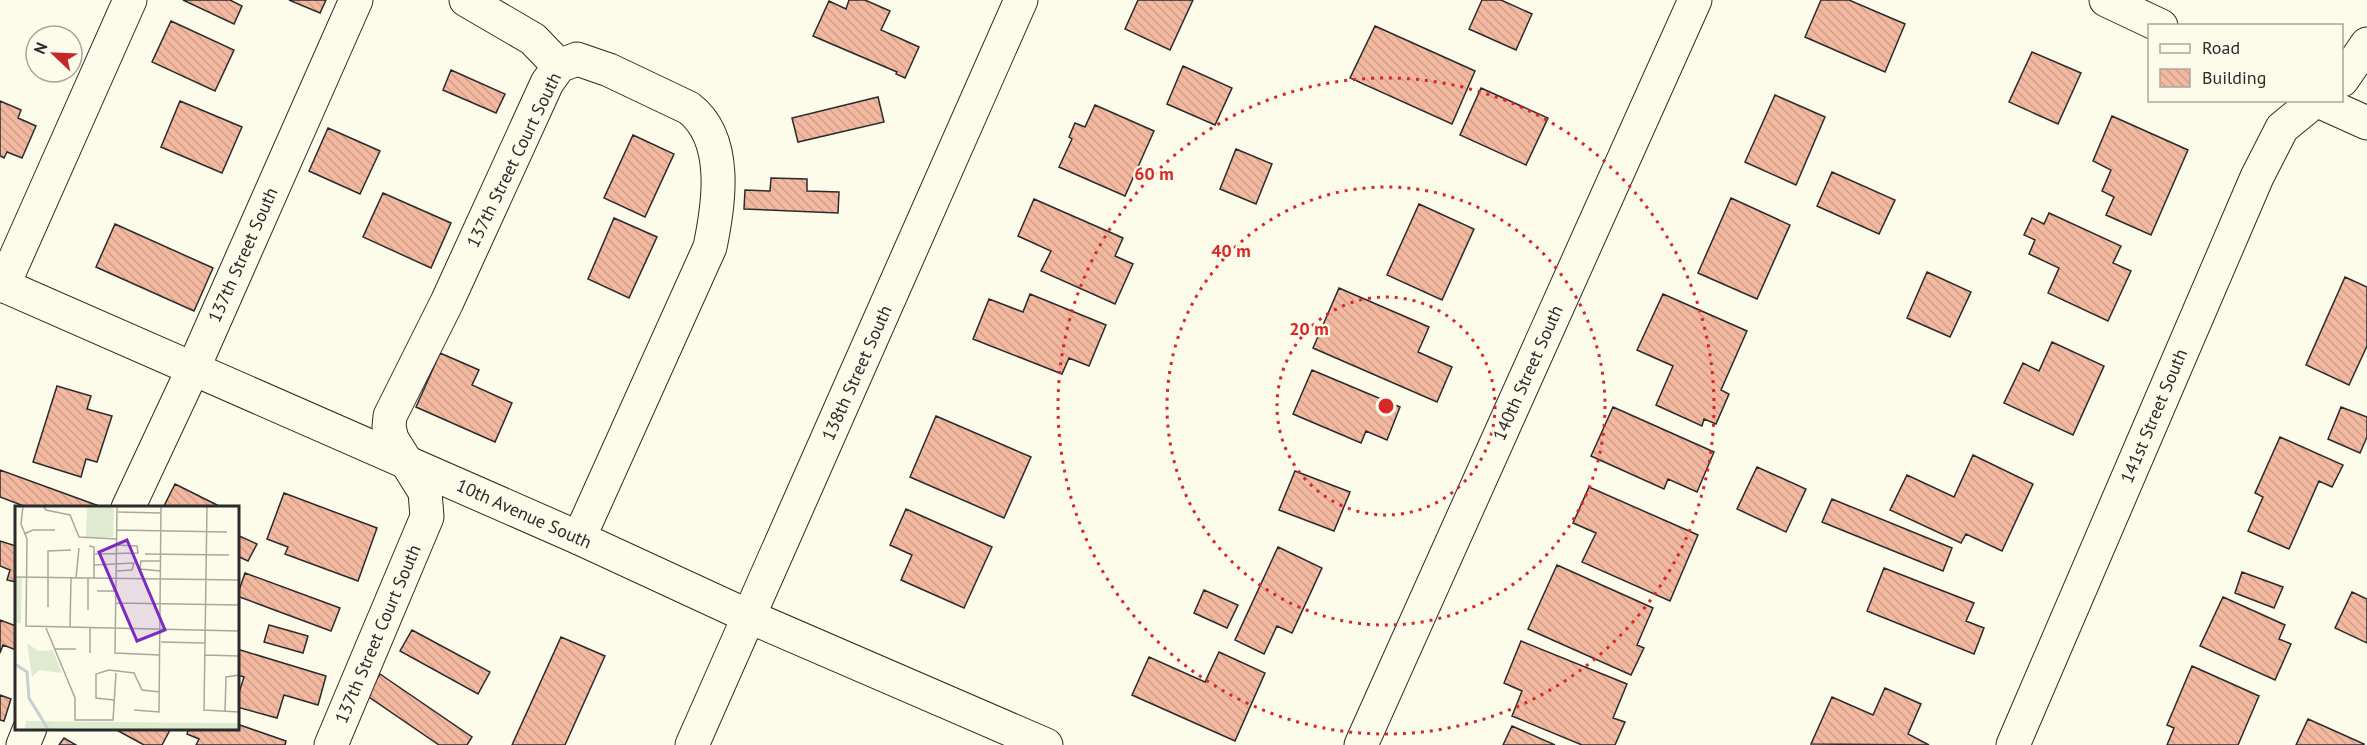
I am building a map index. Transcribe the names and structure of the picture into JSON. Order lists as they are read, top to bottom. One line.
{"streets":{"street":["137th Street Court South","137th Street South","138th Street South","140th Street South","141st Street South","10th Avenue South"]},"crossings":[["137th Street Court South","10th Avenue South"],["137th Street South","10th Avenue South"],["138th Street South","10th Avenue South"]],"legend":["Road","Building"],"north":"top left","rings":["60 m","40 m","20 m"]}
